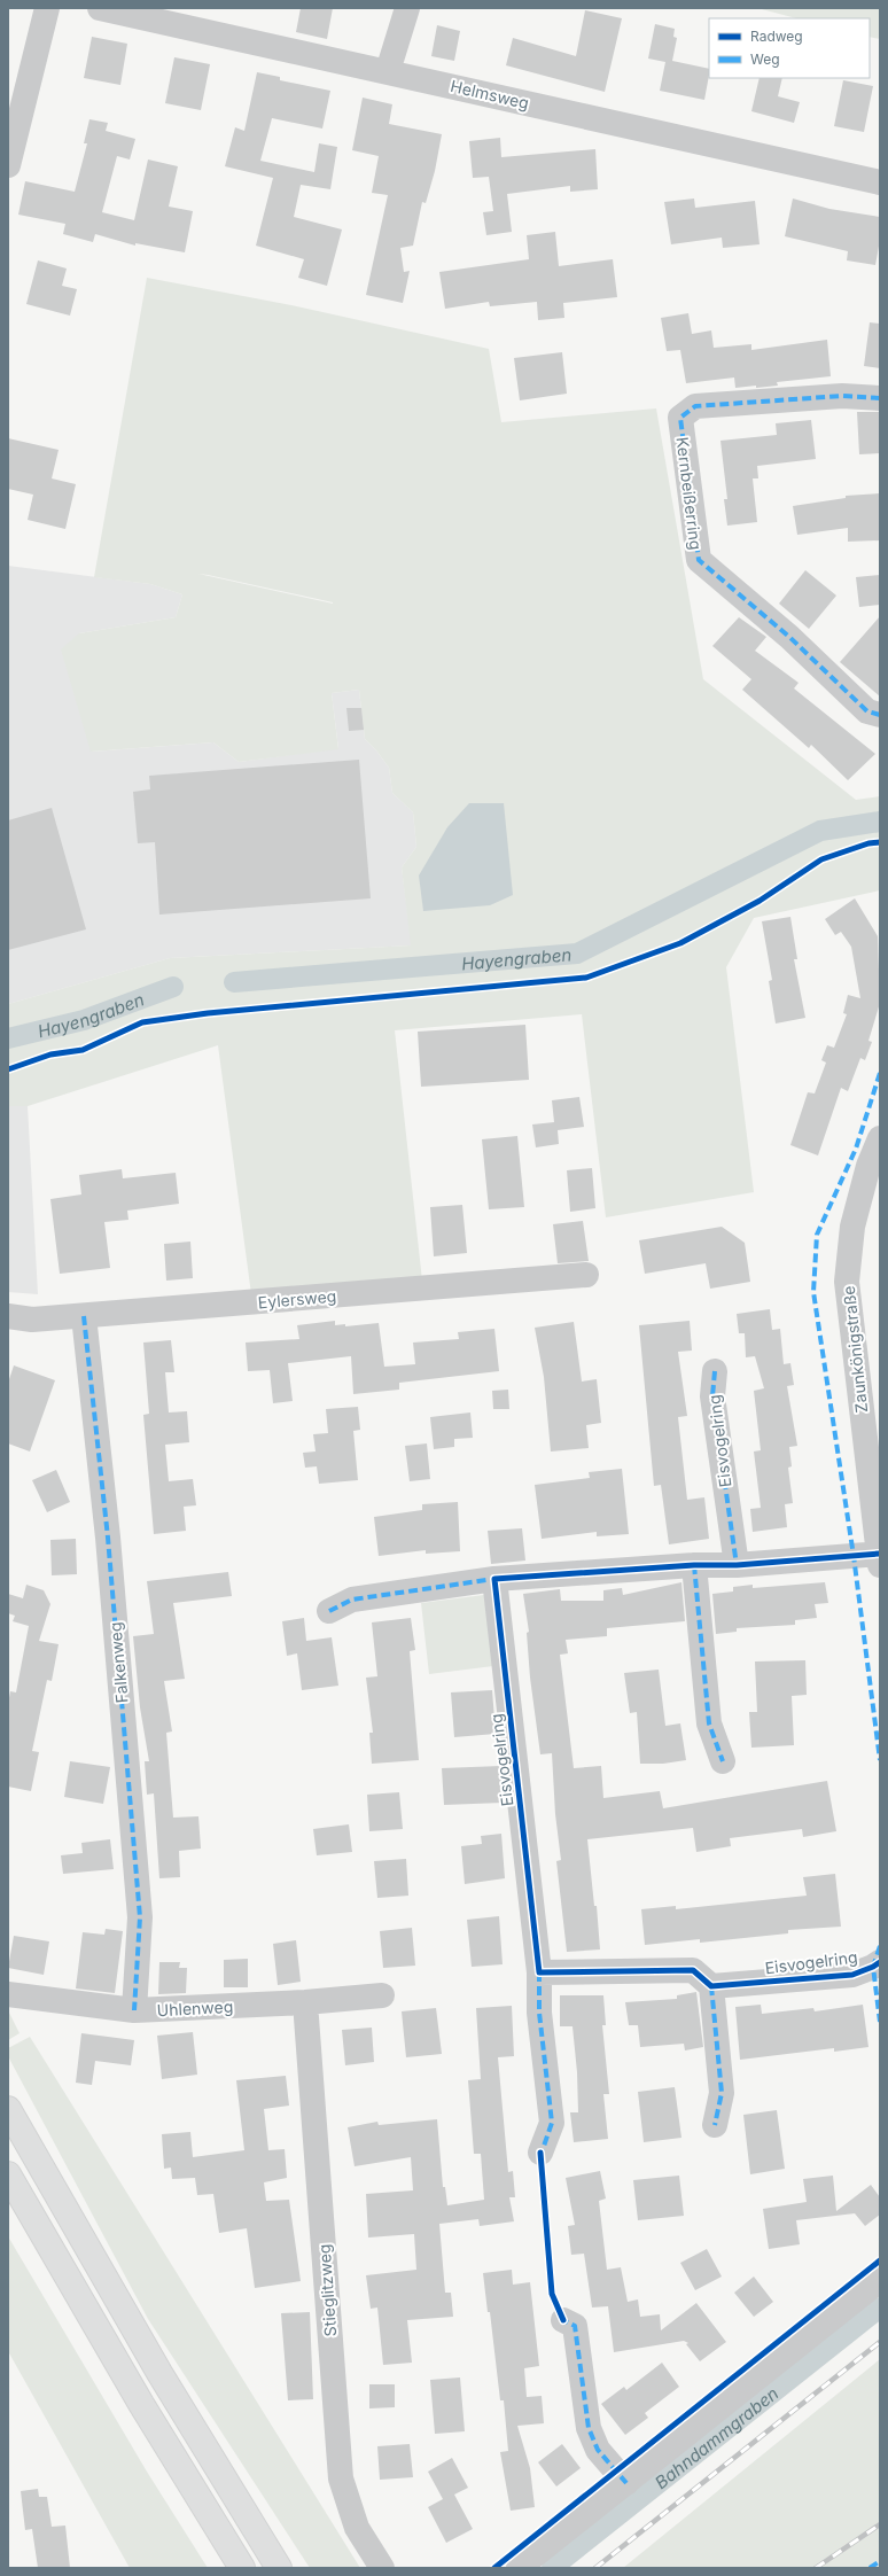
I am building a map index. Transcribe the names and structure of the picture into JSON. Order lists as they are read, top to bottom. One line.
{"streets":{"street":["Helmsweg","Kernbeißerring","Eylersweg","Zaunkönigstraße","Eisvogelring","Falkenweg","Uhlenweg","Stieglitzweg"]},"crossings":[["Eylersweg","Falkenweg"],["Falkenweg","Uhlenweg"],["Uhlenweg","Stieglitzweg"]],"water":["Hayengraben","Bahndammgraben"],"legend":["Radweg","Weg"]}
